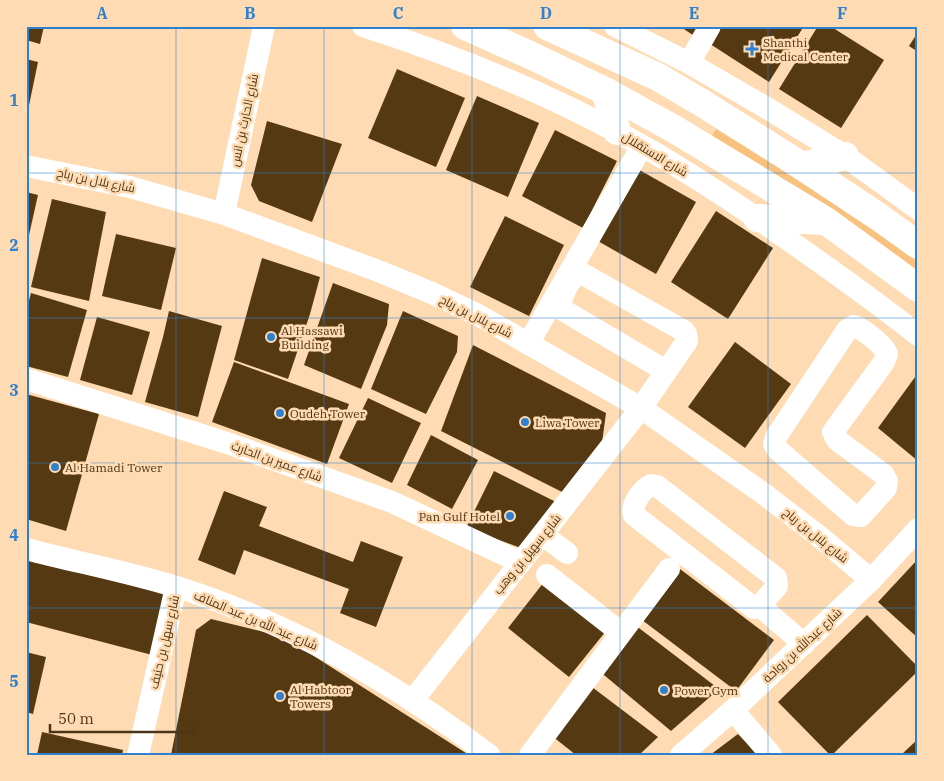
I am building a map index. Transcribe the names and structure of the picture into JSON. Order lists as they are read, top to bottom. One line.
{"streets":{"street":["شارع الحارث بن انس","شارع الاستقلال","شارع بلال بن رباح","شارع عمير بن الحارث","شارع سهيل بن وهب","شارع عبد الله بن عبد المناف","شارع سهل بن حنيف","شارع عبدالله بن رواحة"]},"crossings":[["شارع الحارث بن انس","شارع بلال بن رباح"],["شارع بلال بن رباح","شارع سهيل بن وهب"],["شارع بلال بن رباح","شارع عبدالله بن رواحة"],["شارع عمير بن الحارث","شارع سهيل بن وهب"],["شارع سهيل بن وهب","شارع عبد الله بن عبد المناف"],["شارع عبد الله بن عبد المناف","شارع سهل بن حنيف"]],"places":{"health":["Shanthi Medical Center"],"other":["Al Hassawi Building","Oudeh Tower","Liwa Tower","Al Hamadi Tower","Pan Gulf Hotel","Power Gym","Al Habtoor Towers"]},"scale_bar":"50 m","grid":{"columns":["A","B","C","D","E","F"],"rows":["1","2","3","4","5"]}}
